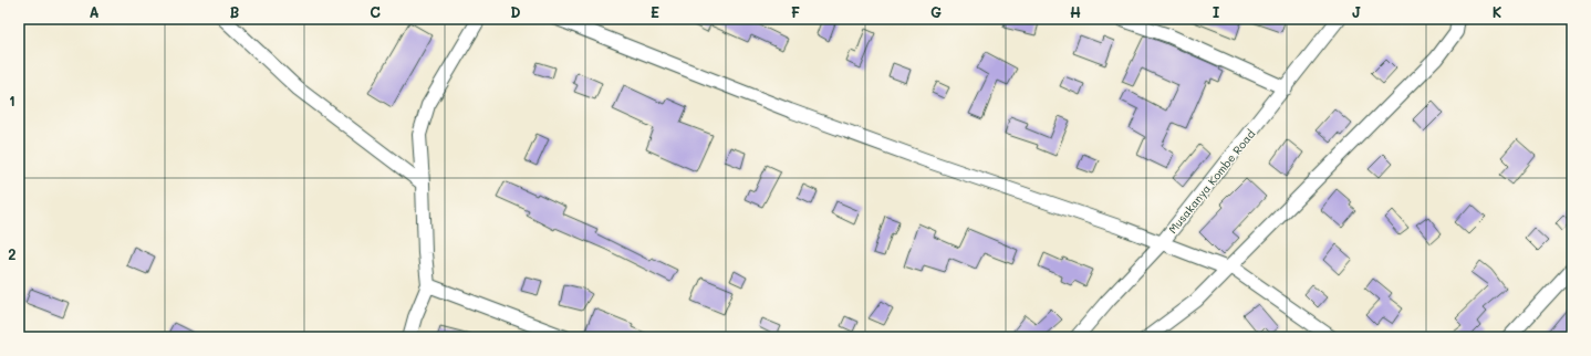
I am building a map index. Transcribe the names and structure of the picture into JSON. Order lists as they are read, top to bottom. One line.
{"streets":{"street":["Musakanya Kombe Road"]},"grid":{"columns":["A","B","C","D","E","F","G","H","I","J","K"],"rows":["1","2"]}}
